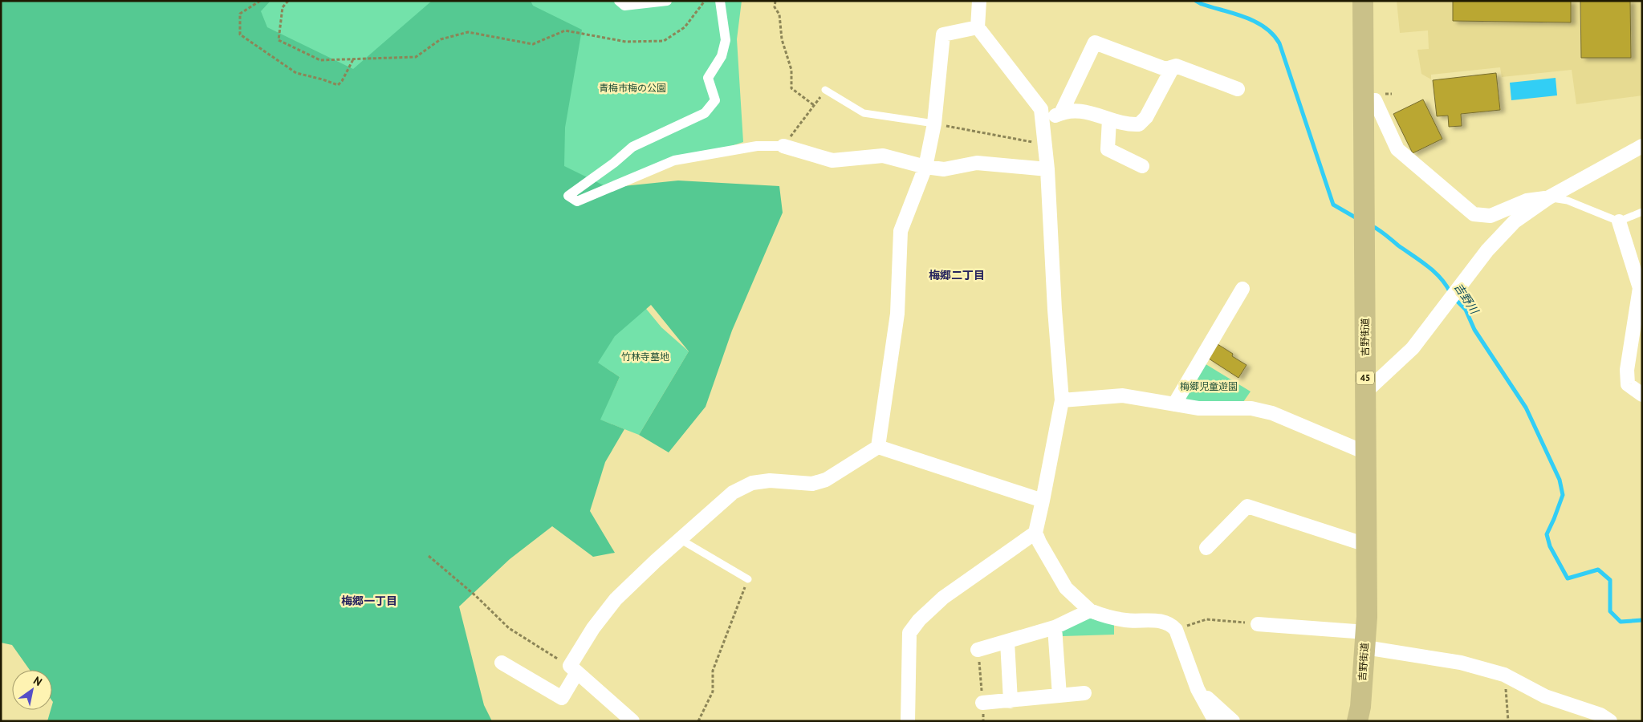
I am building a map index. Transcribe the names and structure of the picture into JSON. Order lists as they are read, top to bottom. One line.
{"streets":{"main road":["吉野街道","45"]},"districts":["梅郷二丁目","梅郷一丁目"],"water":["吉野川"],"parks":["青梅市梅の公園","竹林寺墓地","梅郷児童遊園"],"north":"top right"}
